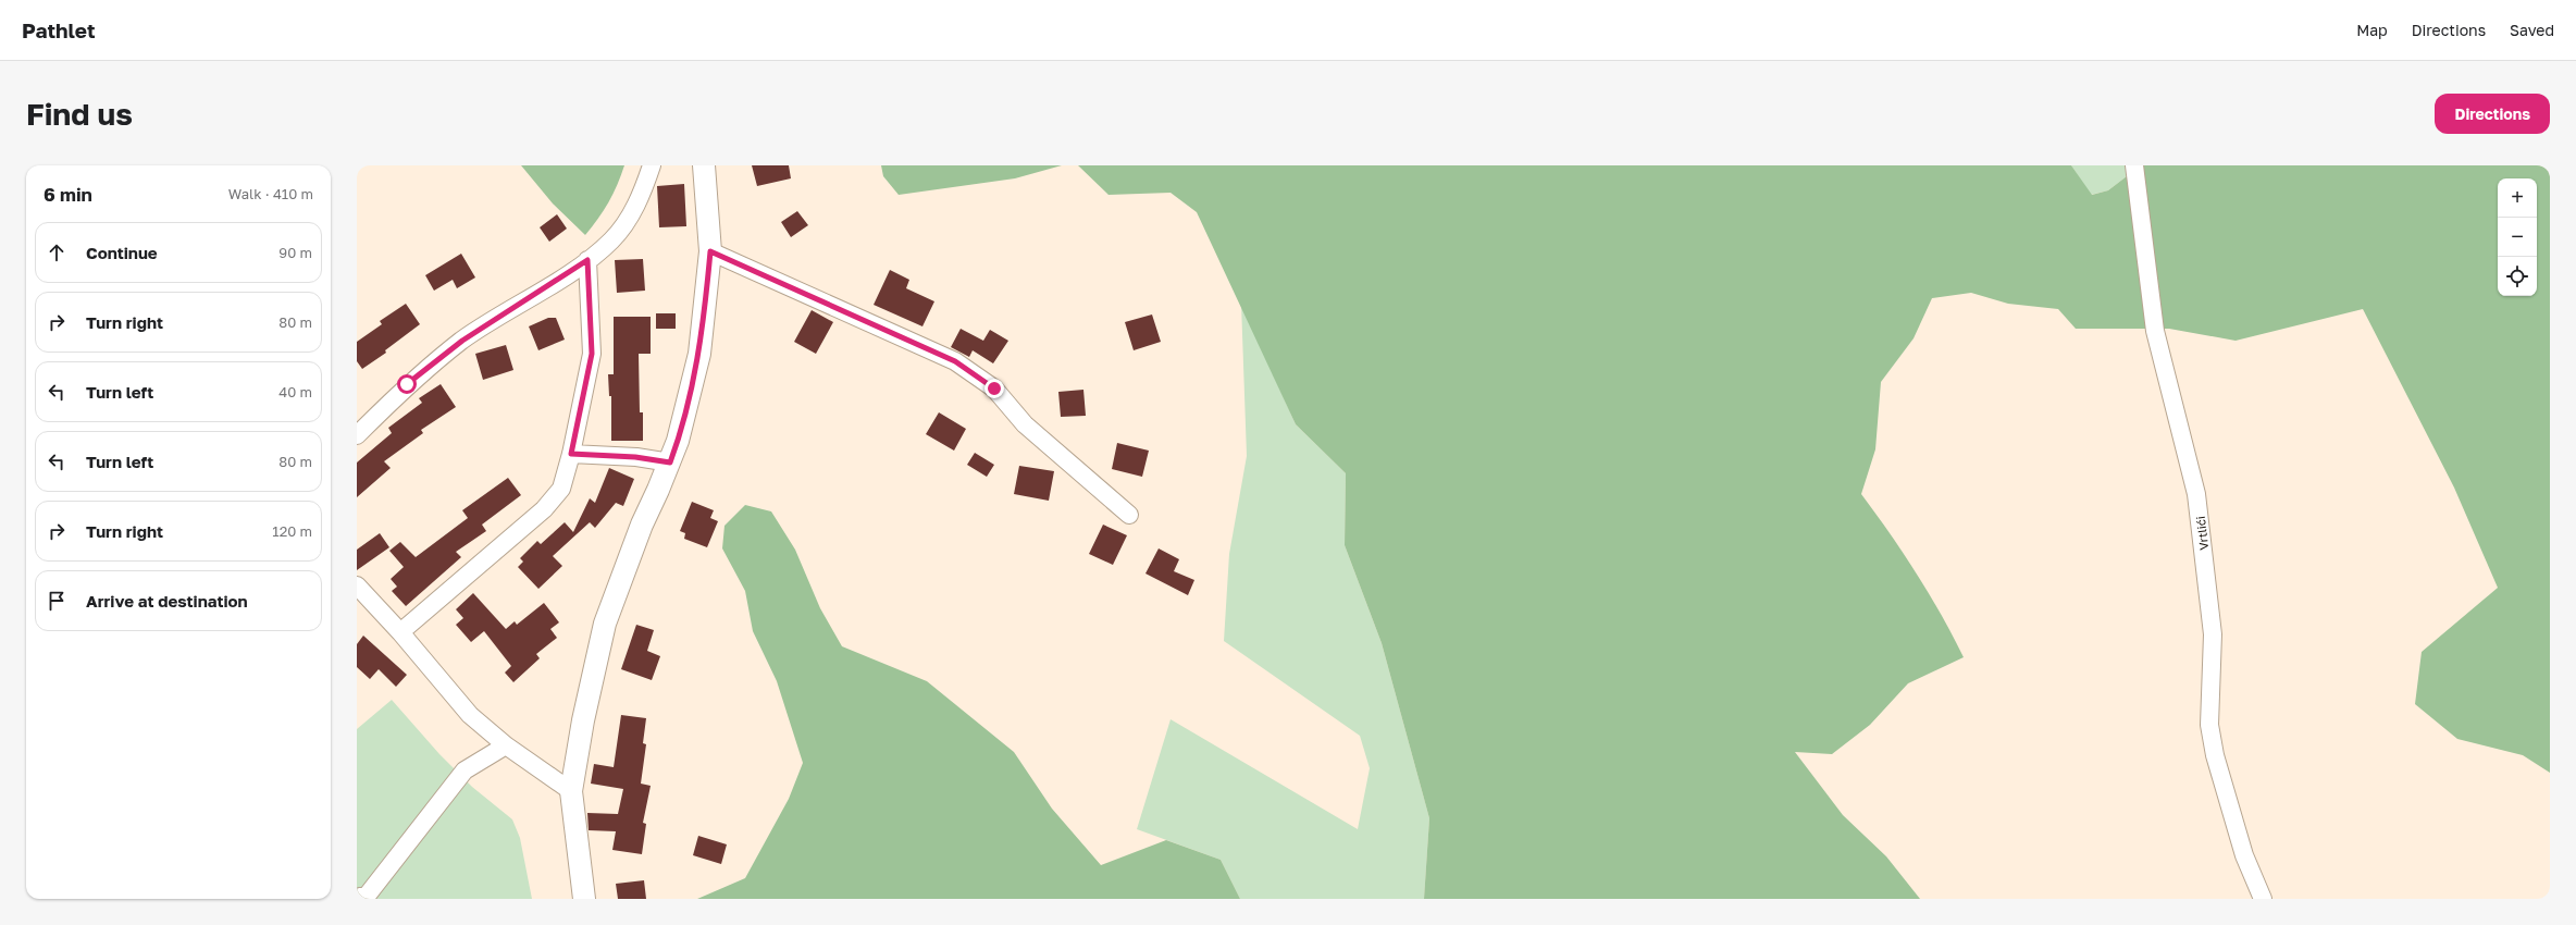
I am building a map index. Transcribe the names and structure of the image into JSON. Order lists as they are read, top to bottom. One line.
{"streets":{"street":["Vrtlići"]},"page":{"header":"Pathlet","nav":["Map","Directions","Saved"],"buttons":"Directions","title":"Find us","heading":["6 min","Walk · 410 m"],"map_buttons":["+","−"],"list":[["Continue","90 m"],["Turn right","80 m"],["Turn left","40 m"],["Turn left","80 m"],["Turn right","120 m"],"Arrive at destination"]}}
